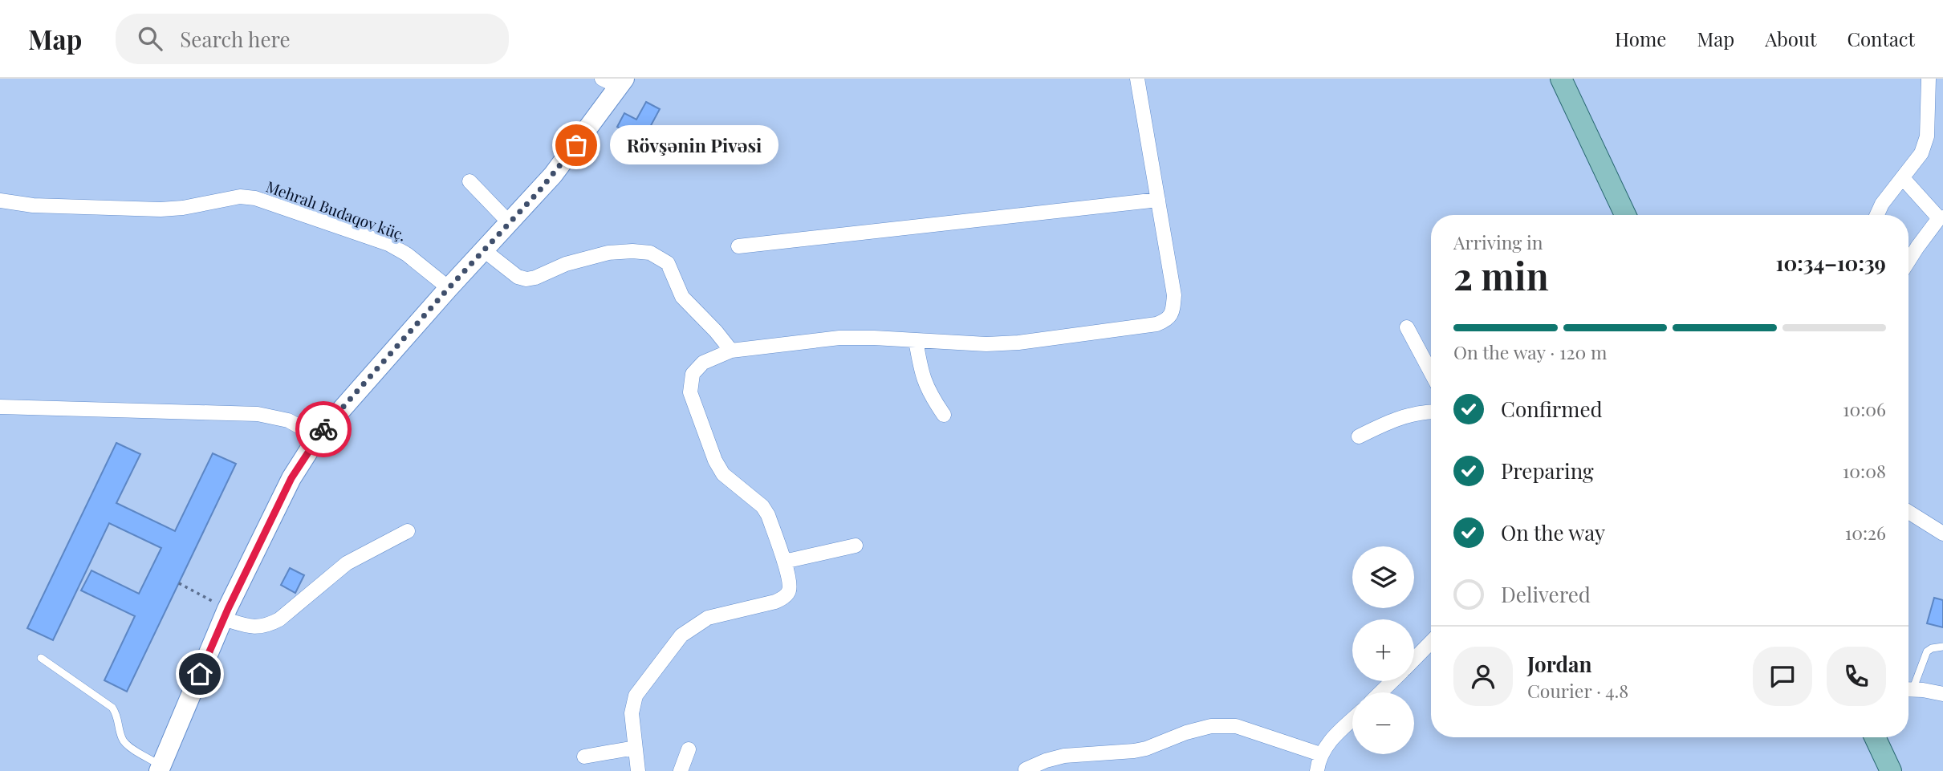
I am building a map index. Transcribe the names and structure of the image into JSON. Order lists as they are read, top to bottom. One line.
{"streets":{"street":["Mehralı Budaqov küç."]},"places":["Rövşənin Pivəsi"],"page":{"header":"Map","search":"Search here","nav":["Home","Map","About","Contact"],"bubble":"Rövşənin Pivəsi","heading":["2 min","Arriving in","10:34–10:39"],"panel":["Jordan","Courier · 4.8"],"bar":"On the way · 120 m","list":[["Confirmed","10:06"],["Preparing","10:08"],["On the way","10:26"],"Delivered"],"map_buttons":["+","−"]}}
